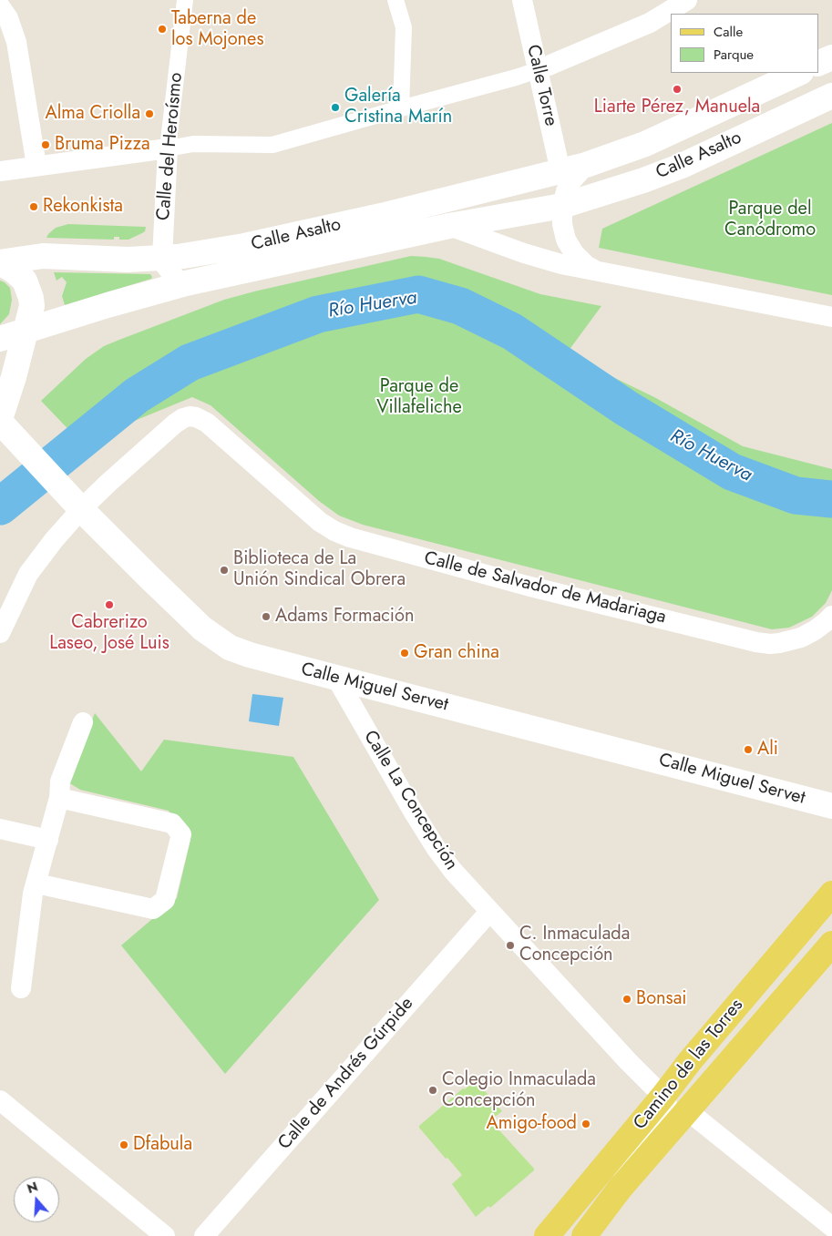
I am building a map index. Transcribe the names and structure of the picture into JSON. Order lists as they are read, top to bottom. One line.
{"streets":{"main road":["Calle Asalto","Calle Miguel Servet","Camino de las Torres"],"street":["Calle Torre","Calle del Heroísmo","Calle de Salvador de Madariaga","Calle La Concepción","Calle de Andrés Gúrpide"]},"crossings":[["Calle Torre","Calle Asalto"],["Calle del Heroísmo","Calle Asalto"],["Calle de Salvador de Madariaga","Calle Miguel Servet"],["Calle Miguel Servet","Calle La Concepción"],["Calle La Concepción","Camino de las Torres"],["Calle La Concepción","Calle de Andrés Gúrpide"]],"water":["Río Huerva"],"parks":["Parque del Canódromo","Parque de Villafeliche"],"places":["Taberna de los Mojones","Liarte Pérez, Manuela","Galería Cristina Marín","Alma Criolla","Bruma Pizza","Rekonkista","Biblioteca de La Unión Sindical Obrera","Cabrerizo Laseo, José Luis","Adams Formación","Gran china","Ali","C. Inmaculada Concepción","Bonsai","Colegio Inmaculada Concepción","Amigo-food","Dfabula"],"legend":["Calle","Parque"],"north":"top"}
